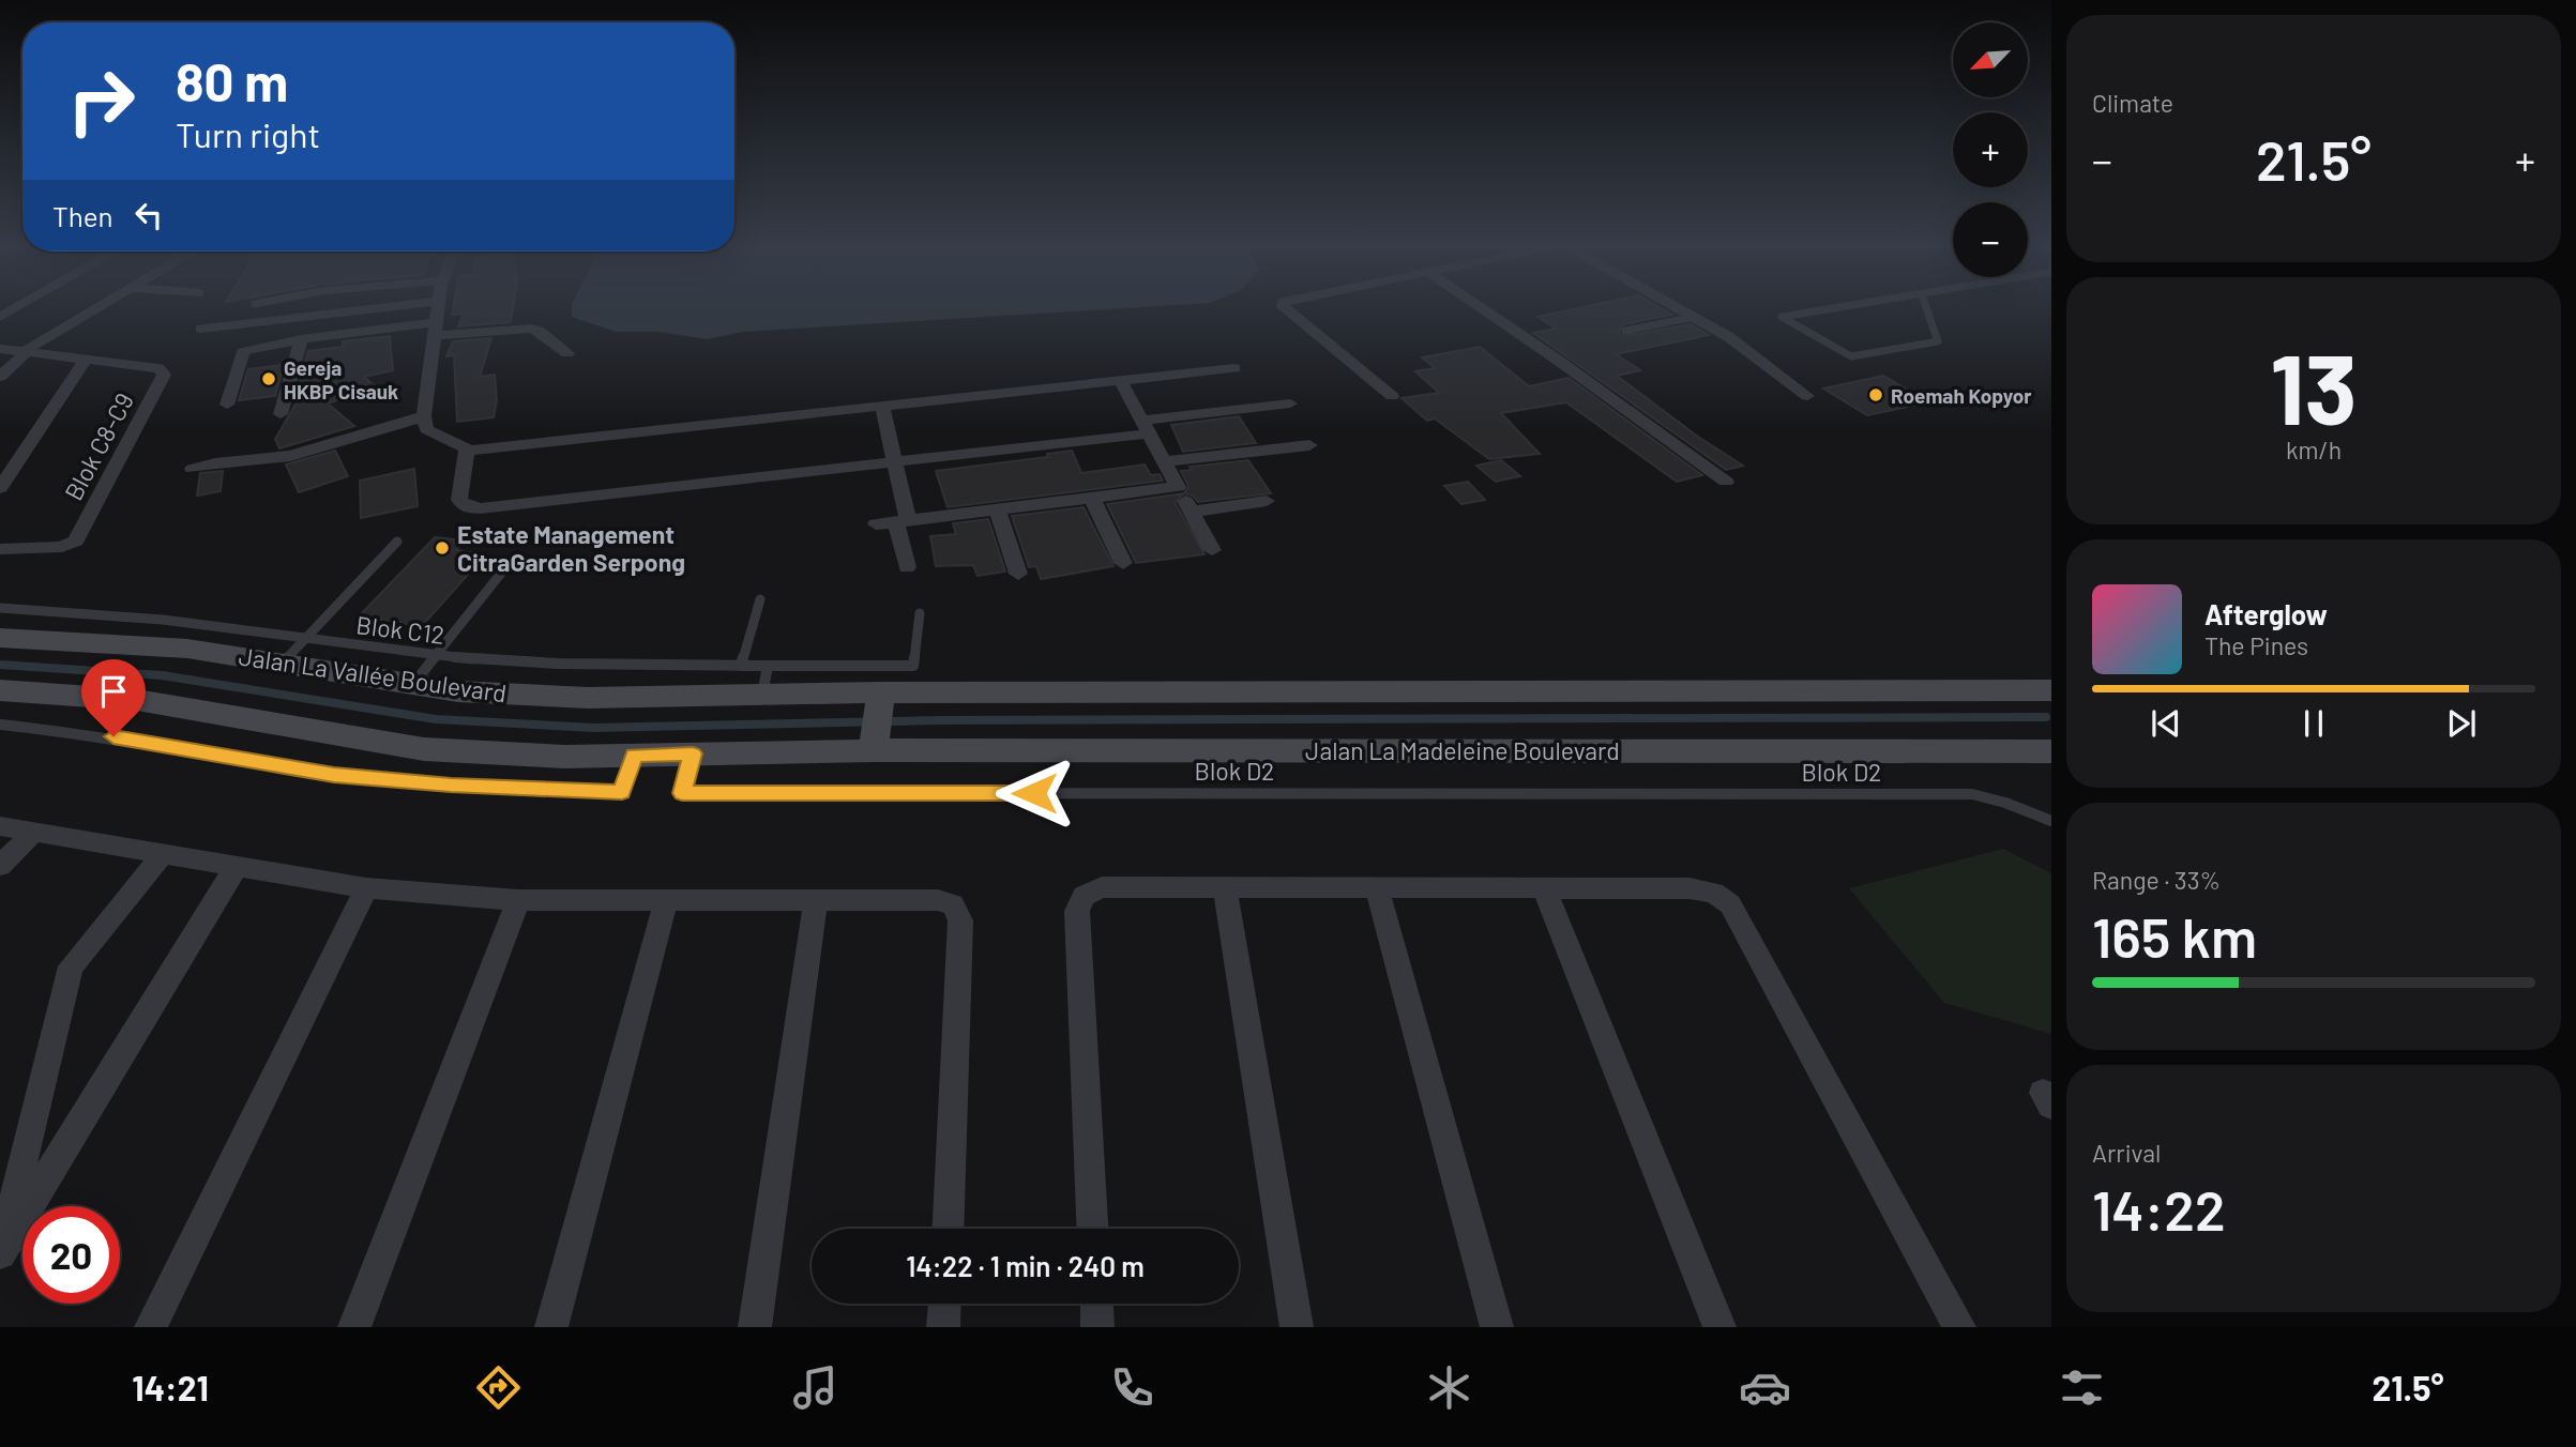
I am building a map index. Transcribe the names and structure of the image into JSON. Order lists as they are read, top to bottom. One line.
{"streets":{"street":["Blok C8-C9","Jalan La Vallée Boulevard","Jalan La Madeleine Boulevard"],"lane":["Blok C12","Blok D2"]},"places":["Gereja HKBP Cisauk","Roemah Kopyor","Estate Management CitraGarden Serpong"],"north":"bottom left","page":{"tile":["Climate",["13","km/h"],["Range · 33%","165 km"],["Arrival","14:22"]],"map_buttons":["+","−"],"turn":["80 m","Turn right"],"heat":["−","21.5°","+"],"then":"Then","song":["Afterglow","The Pines"],"limit":"20","trip":"14:22 · 1 min · 240 m","tabs":["14:21","21.5°"]}}
